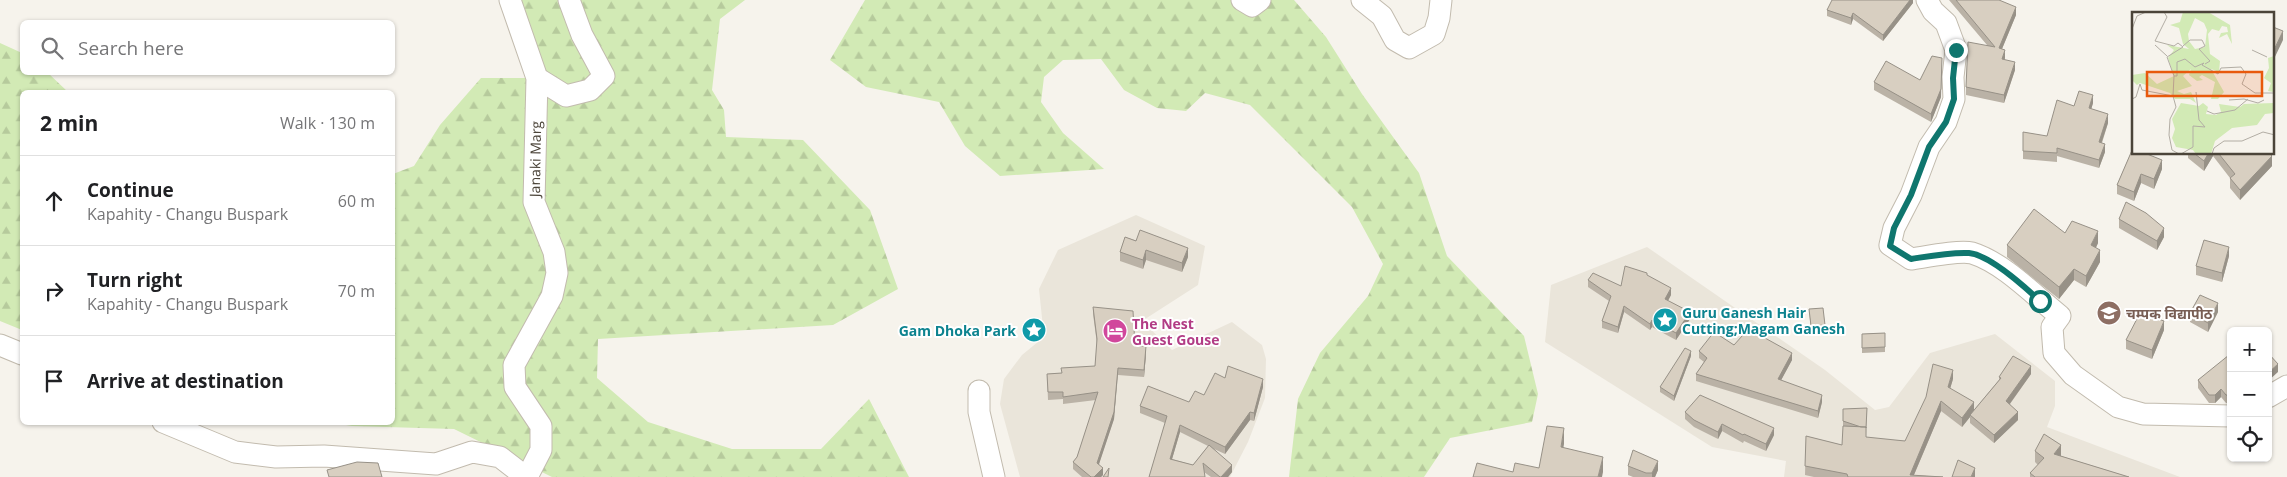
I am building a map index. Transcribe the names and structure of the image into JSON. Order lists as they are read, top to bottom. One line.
{"streets":{"street":["Janaki Marg"]},"places":{"school or university":["चम्पक विद्यापीठ"],"place":["Guru Ganesh Hair Cutting;Magam Ganesh","Gam Dhoka Park"],"hotel":["The Nest Guest Gouse"]},"page":{"search":"Search here","heading":["2 min","Walk · 130 m"],"list":[["Continue","Kapahity - Changu Buspark","60 m"],["Turn right","Kapahity - Changu Buspark","70 m"],"Arrive at destination"],"map_buttons":["+","−"]}}
